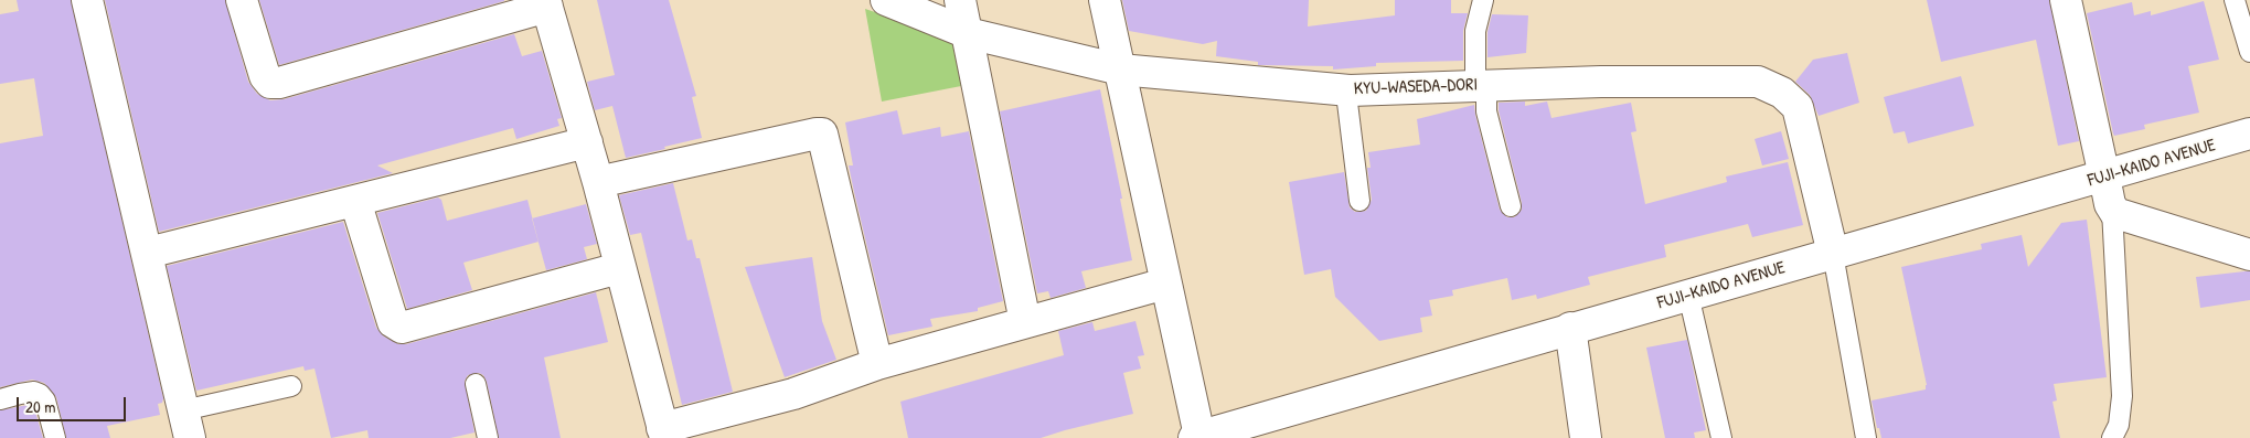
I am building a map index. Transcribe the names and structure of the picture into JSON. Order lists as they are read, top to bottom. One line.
{"streets":{"street":["KYU-WASEDA-DORI","FUJI-KAIDO AVENUE"]},"crossings":[["KYU-WASEDA-DORI","FUJI-KAIDO AVENUE"]],"scale_bar":"20 m"}
